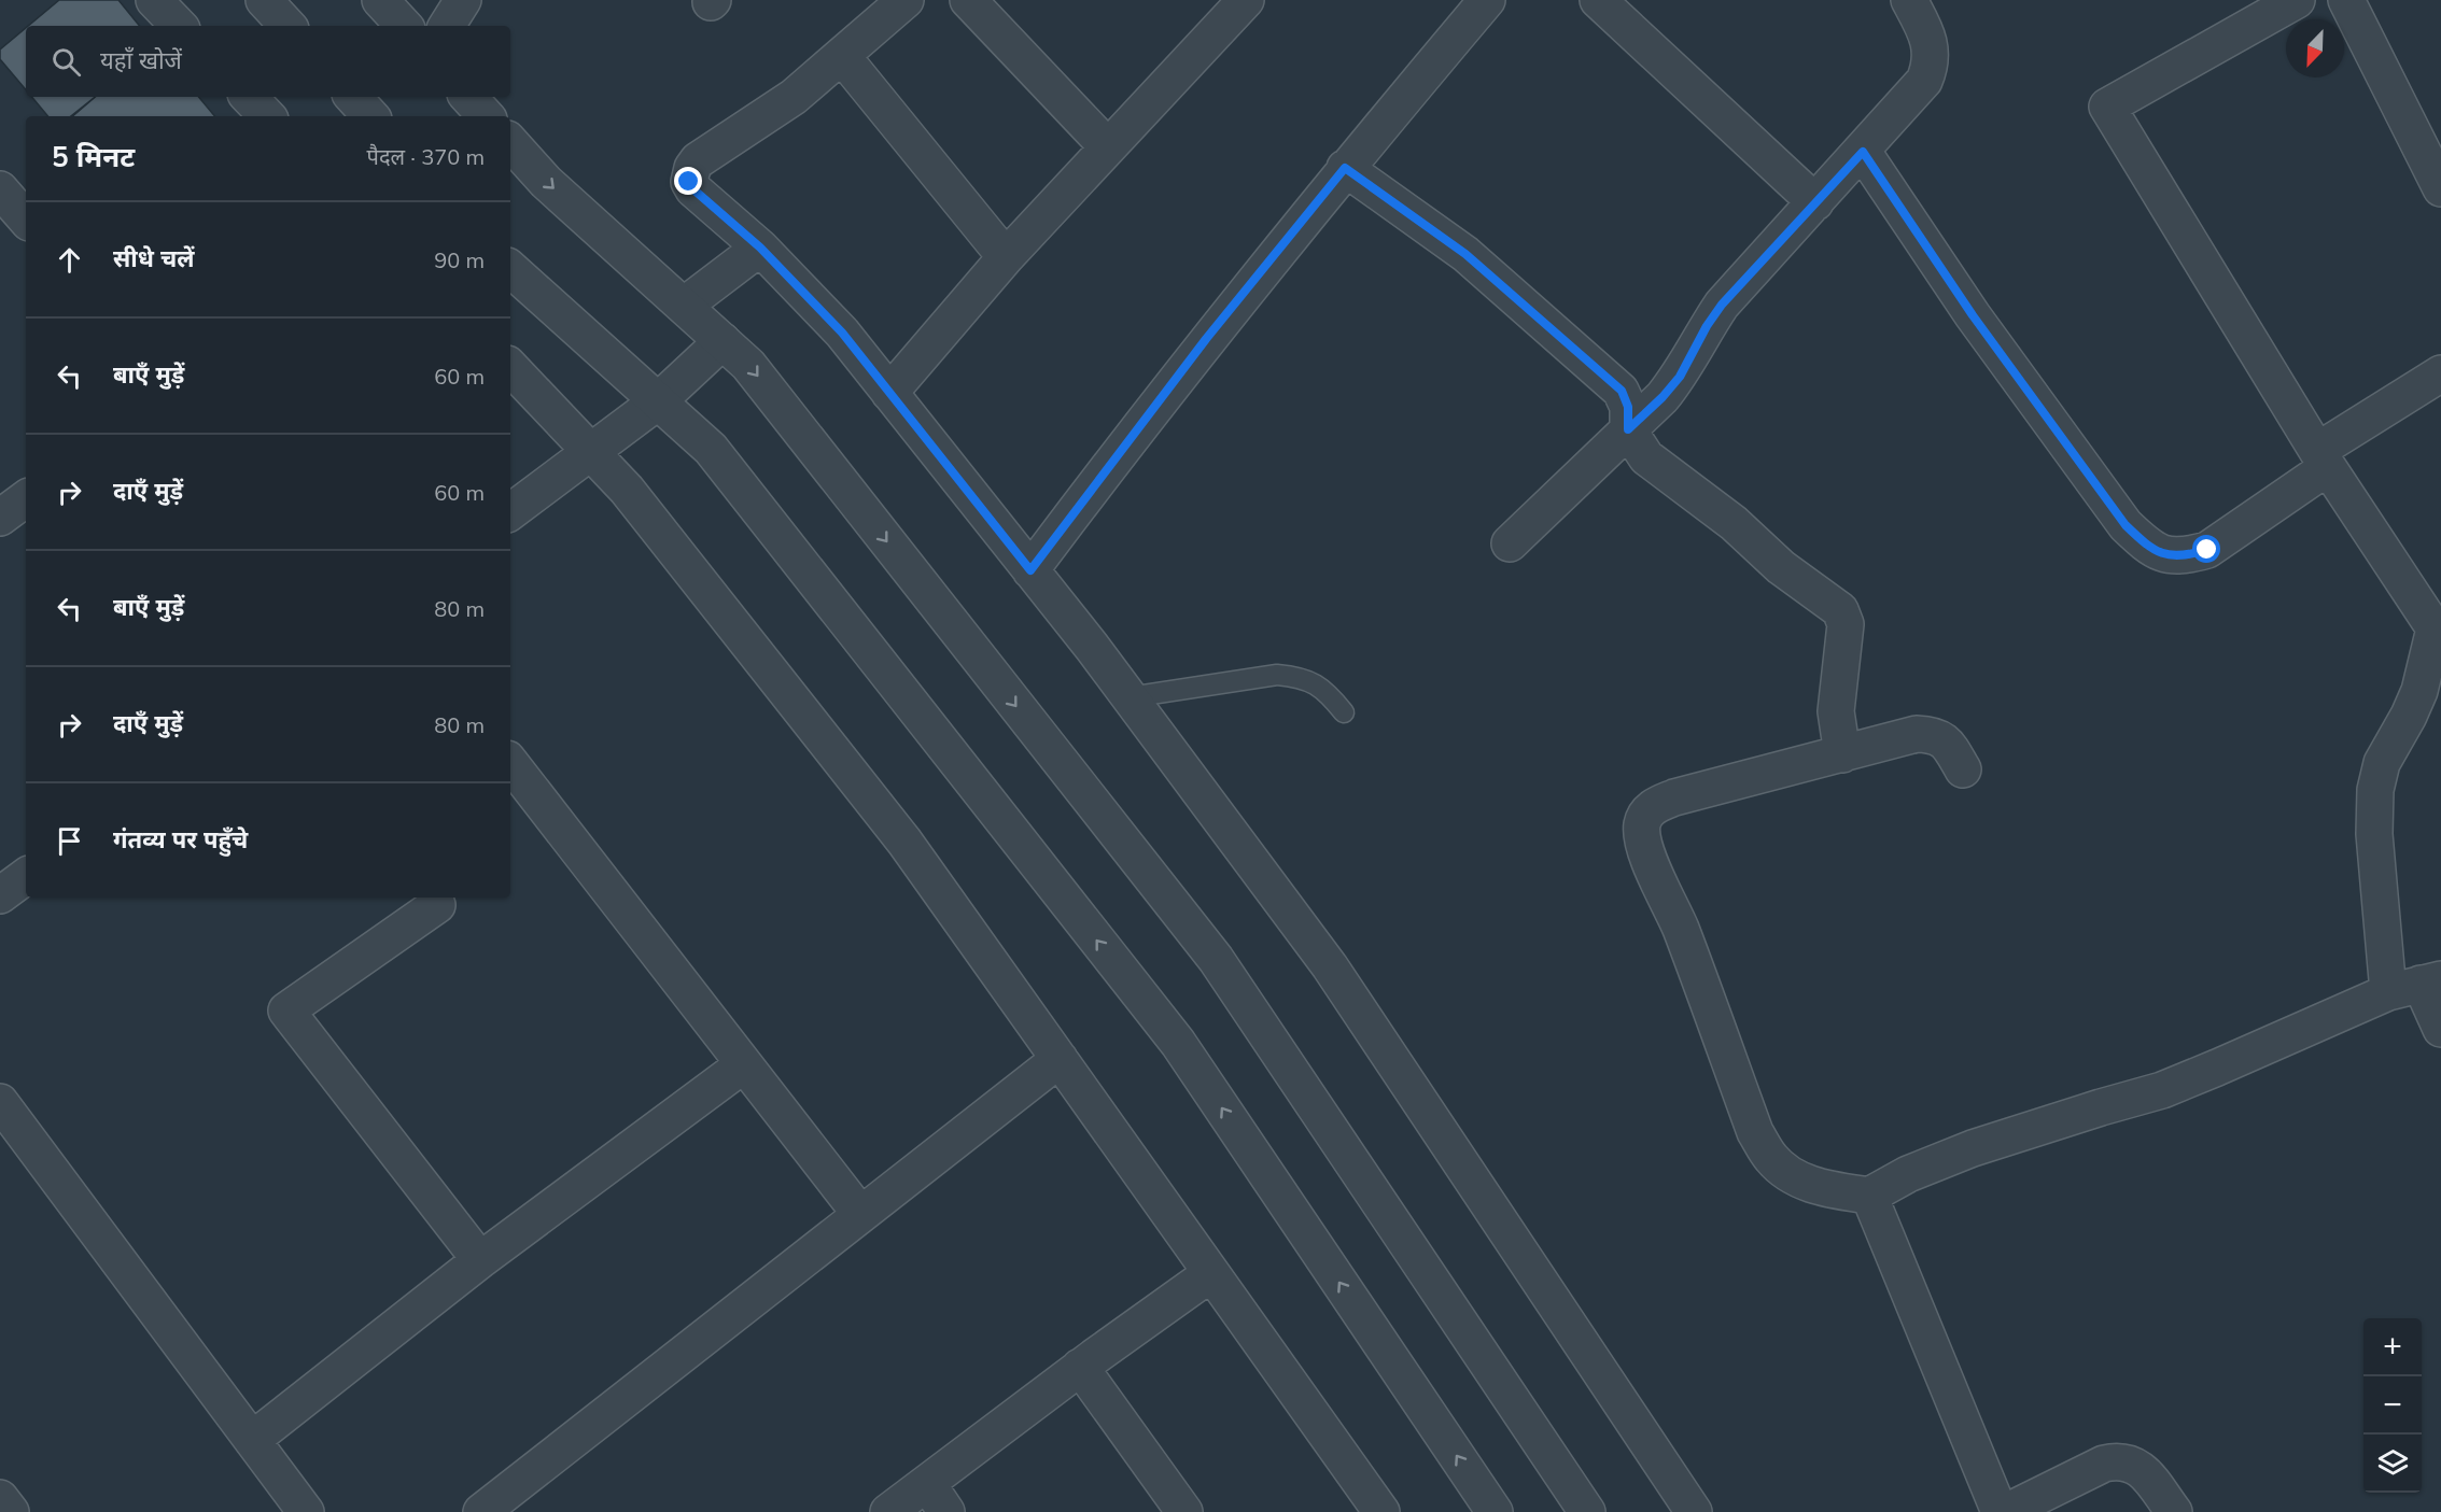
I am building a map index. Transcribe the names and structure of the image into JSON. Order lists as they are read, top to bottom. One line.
{"north":"bottom left","page":{"search":"यहाँ खोजें","heading":["5 मिनट","पैदल · 370 m"],"list":[["सीधे चलें","90 m"],["बाएँ मुड़ें","60 m"],["दाएँ मुड़ें","60 m"],["बाएँ मुड़ें","80 m"],["दाएँ मुड़ें","80 m"],"गंतव्य पर पहुँचे"],"map_buttons":["+","−"]}}
